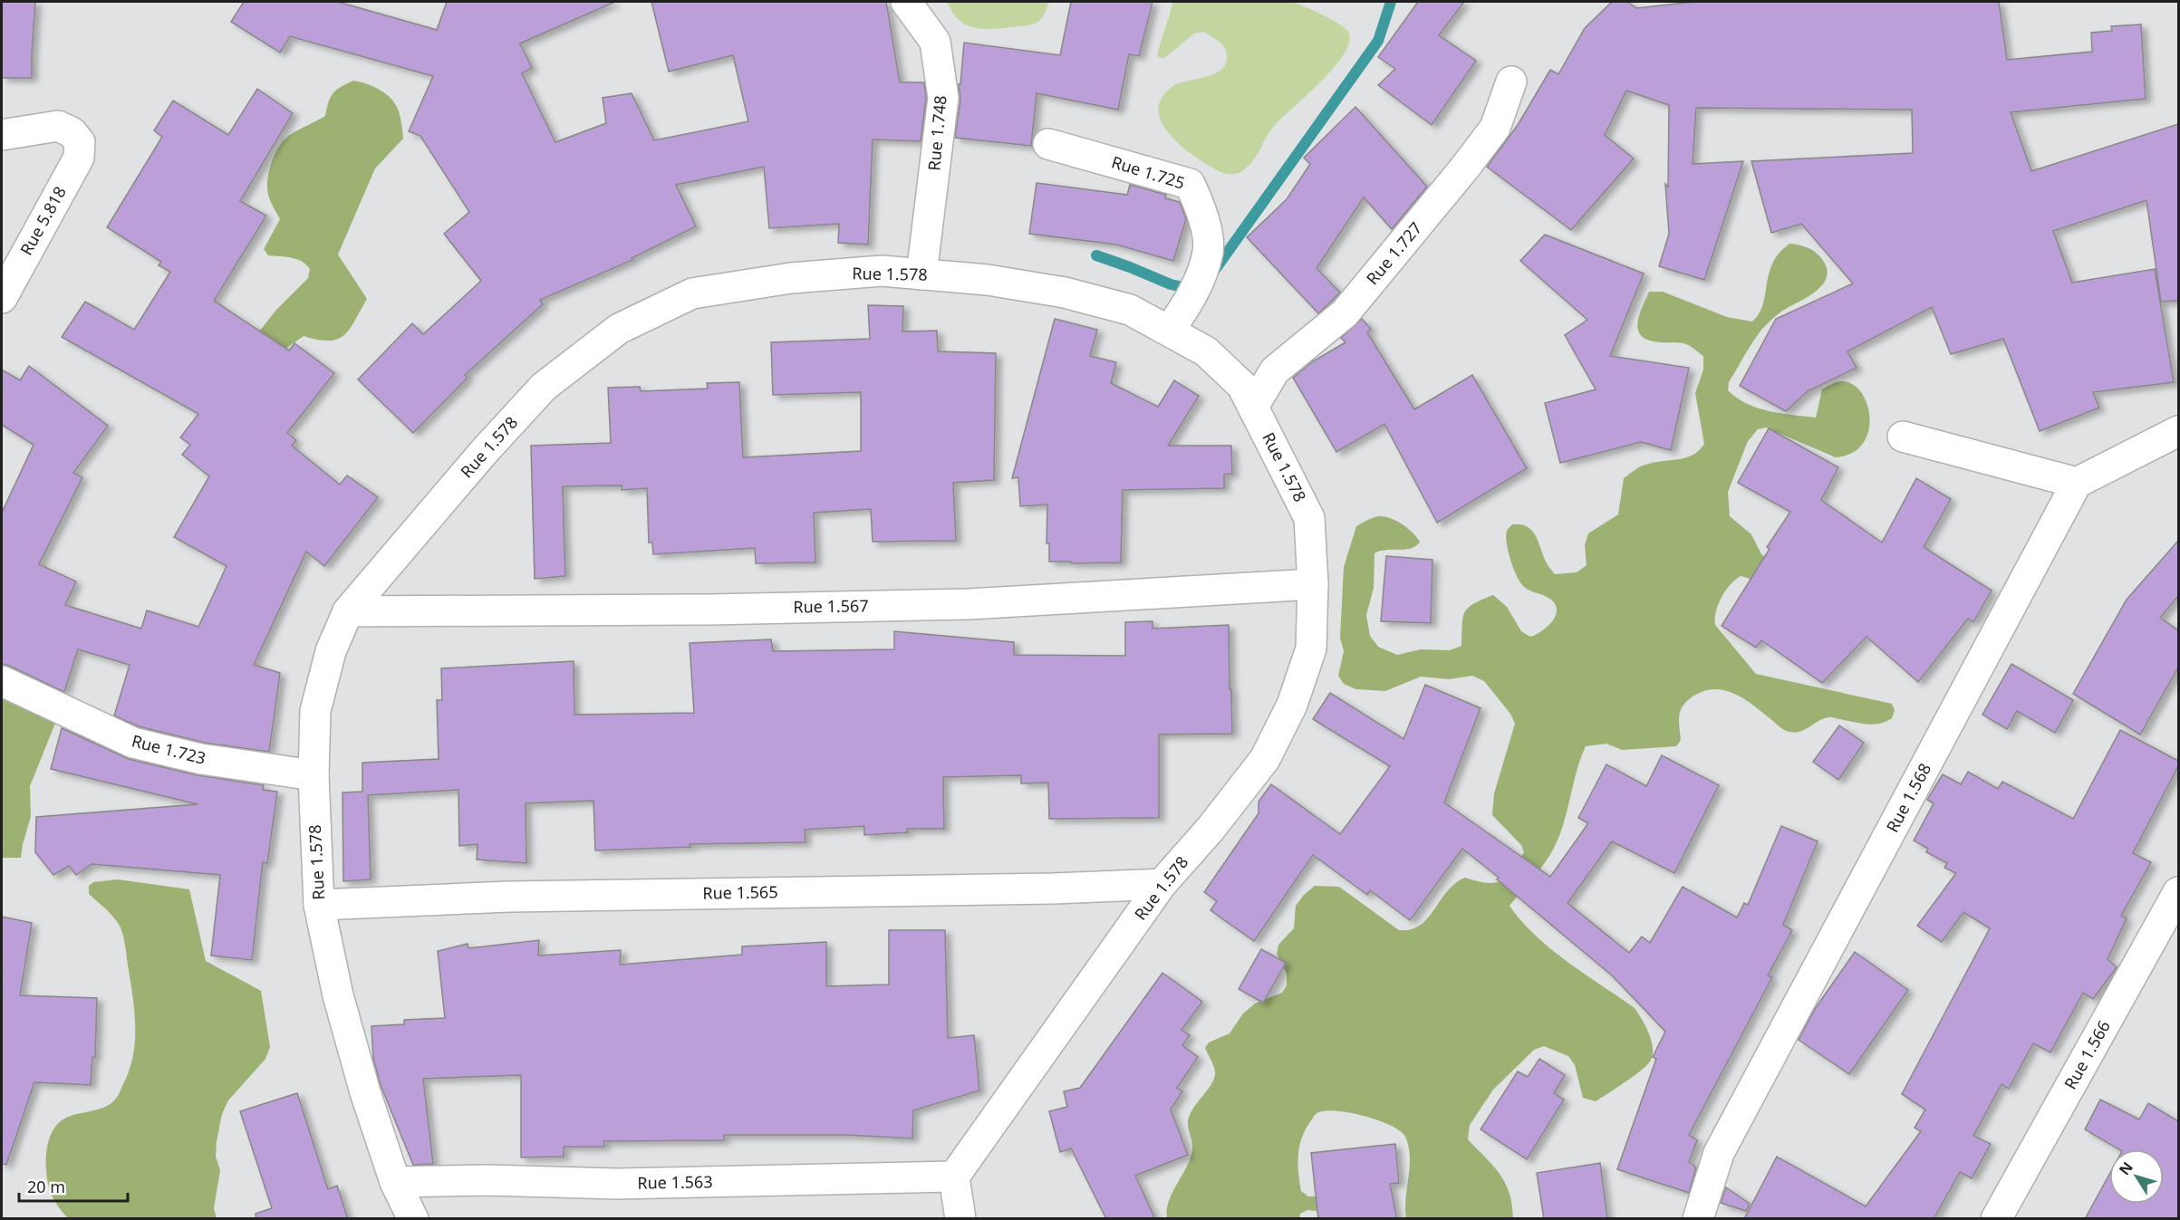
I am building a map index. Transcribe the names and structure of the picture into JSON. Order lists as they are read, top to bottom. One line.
{"streets":{"street":["Rue 1.748","Rue 1.725","Rue 5.818","Rue 1.727","Rue 1.578","Rue 1.567","Rue 1.723","Rue 1.568","Rue 1.565","Rue 1.566","Rue 1.563"]},"crossings":[["Rue 1.748","Rue 1.578"],["Rue 1.725","Rue 1.578"],["Rue 1.727","Rue 1.578"],["Rue 1.578","Rue 1.567"],["Rue 1.578","Rue 1.723"],["Rue 1.578","Rue 1.565"],["Rue 1.578","Rue 1.563"]],"scale_bar":"20 m","north":"top left"}
